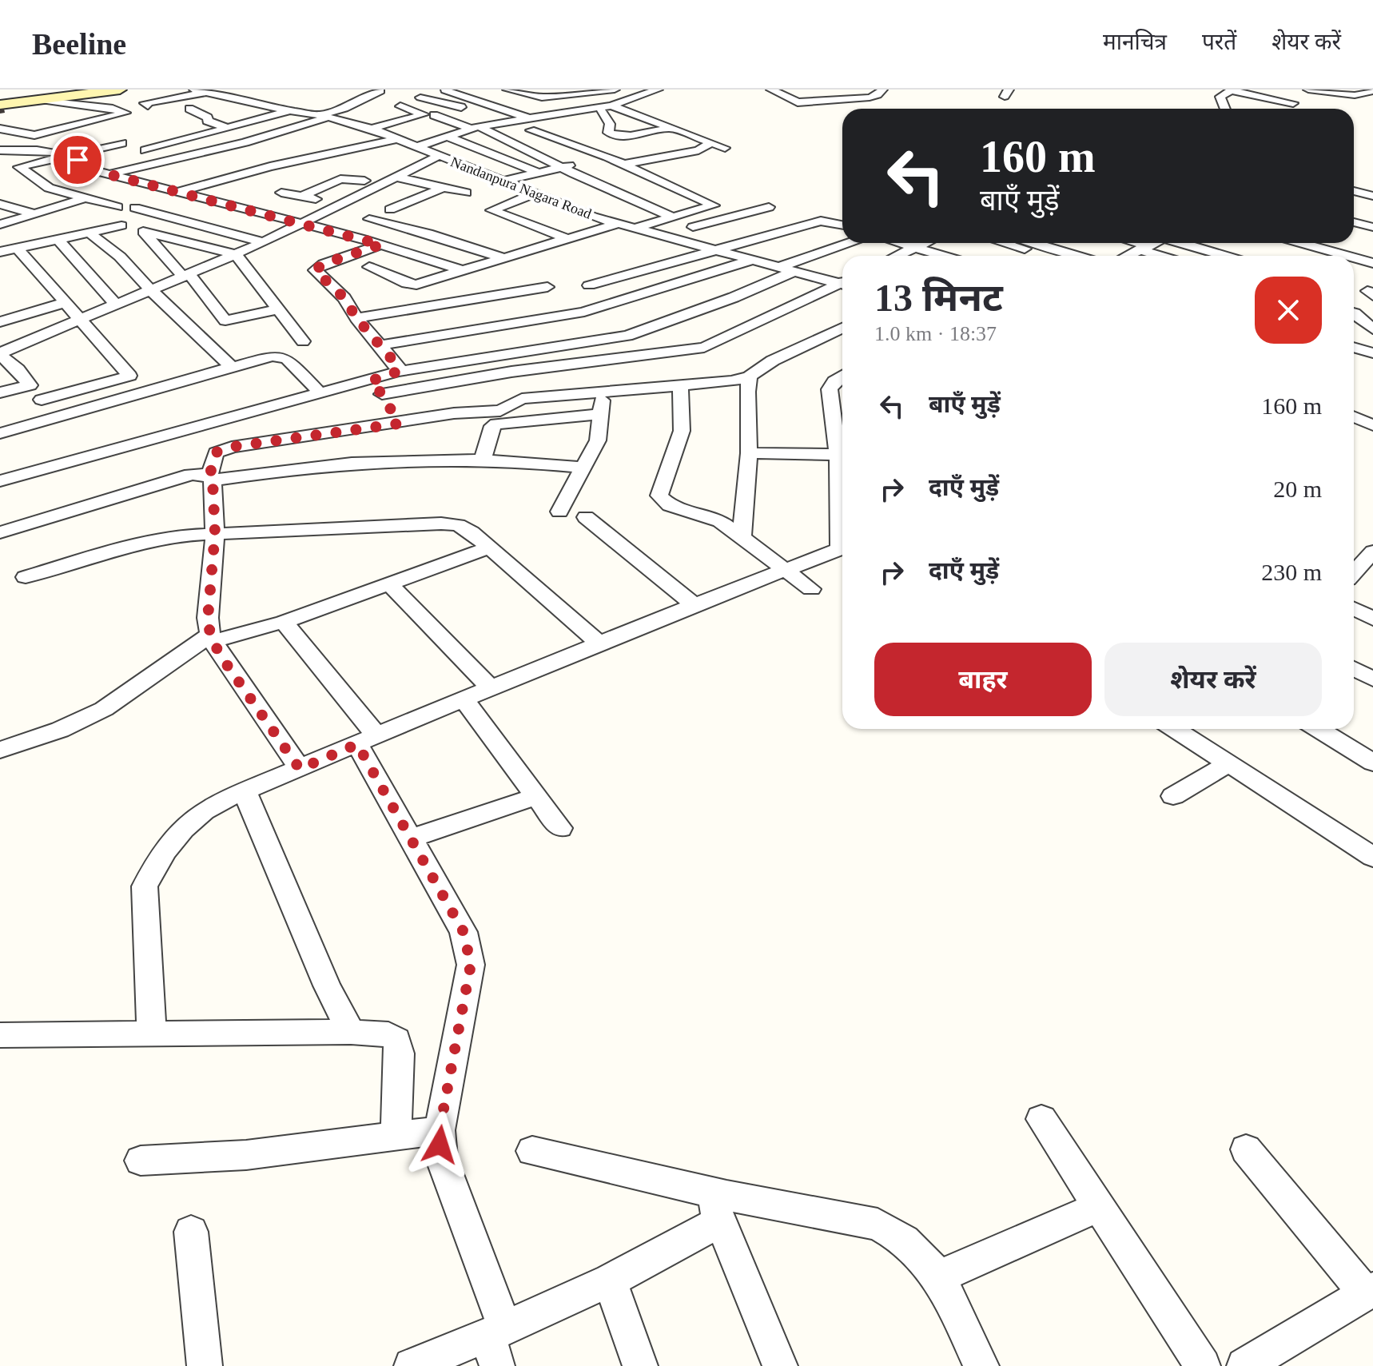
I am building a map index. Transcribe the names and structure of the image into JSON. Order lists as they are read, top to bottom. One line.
{"streets":{"street":["Nandanpura Nagara Road"]},"page":{"header":"Beeline","nav":["मानचित्र","परतें","शेयर करें"],"turn":["160 m","बाएँ मुड़ें"],"heading":["13 मिनट","1.0 km · 18:37"],"list":[{"name":"बाएँ मुड़ें","value":"160 m"},{"name":"दाएँ मुड़ें","value":"20 m"},{"name":"दाएँ मुड़ें","value":"230 m"}],"buttons":["बाहर","शेयर करें"]}}
